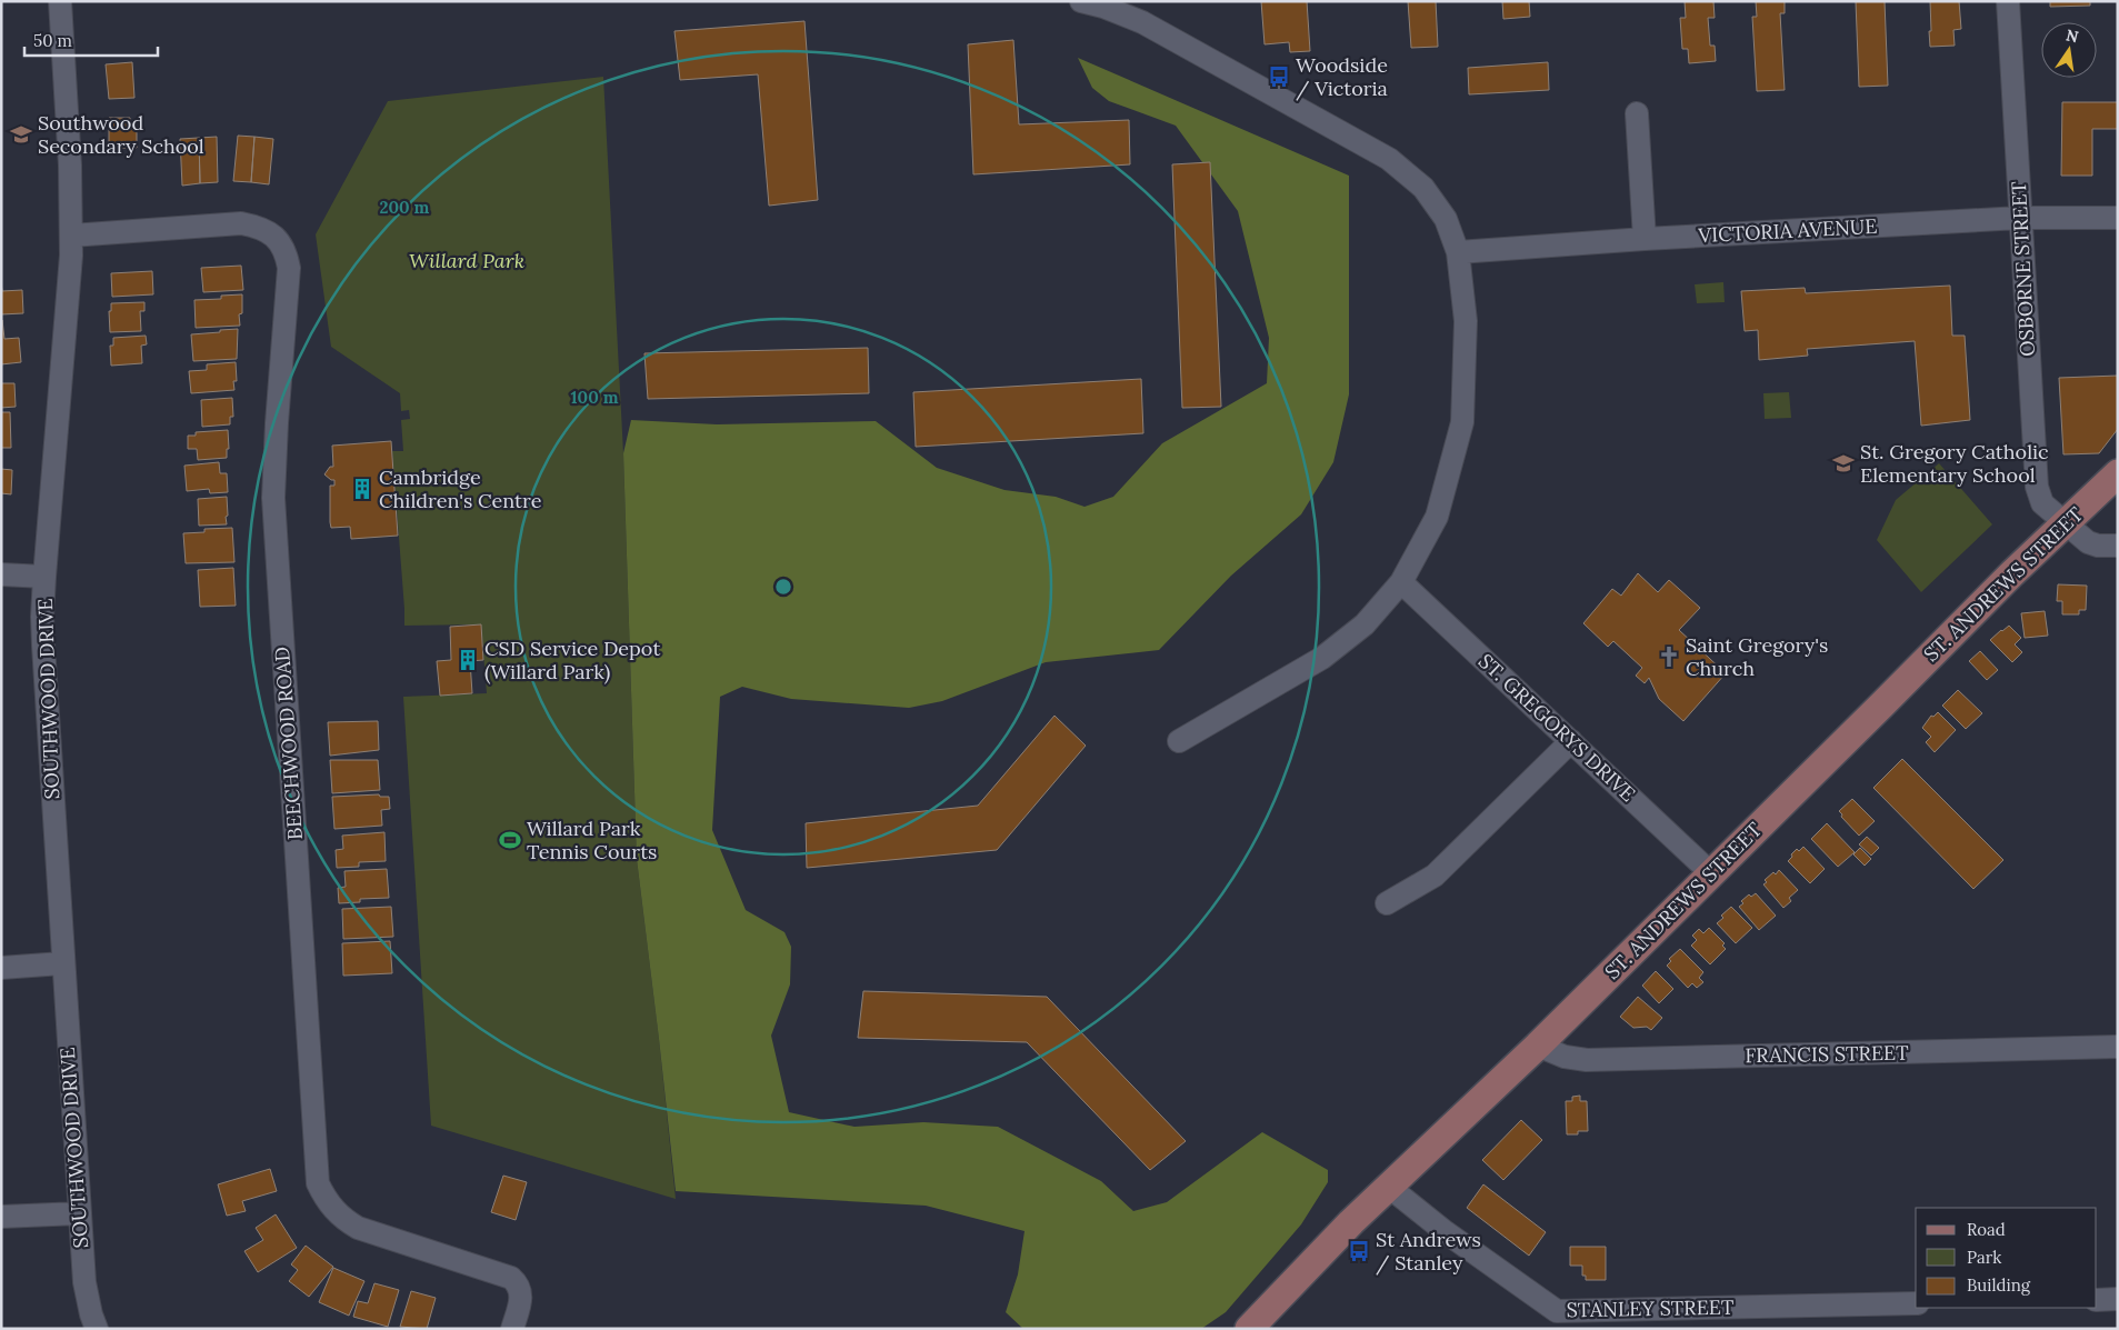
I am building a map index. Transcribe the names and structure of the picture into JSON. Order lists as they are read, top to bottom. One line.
{"streets":{"main road":["ST. ANDREWS STREET"],"street":["VICTORIA AVENUE","OSBORNE STREET","SOUTHWOOD DRIVE","ST. GREGORYS DRIVE","BEECHWOOD ROAD","FRANCIS STREET","STANLEY STREET"]},"crossings":[["VICTORIA AVENUE","OSBORNE STREET"],["OSBORNE STREET","ST. ANDREWS STREET"],["ST. ANDREWS STREET","ST. GREGORYS DRIVE"],["ST. ANDREWS STREET","FRANCIS STREET"],["ST. ANDREWS STREET","STANLEY STREET"],["SOUTHWOOD DRIVE","BEECHWOOD ROAD"]],"parks":["Willard Park"],"places":{"bus stop":["Woodside / Victoria","St Andrews / Stanley"],"school or university":["Southwood Secondary School","St. Gregory Catholic Elementary School"],"building":["Cambridge Children's Centre","CSD Service Depot (Willard Park)"],"church":["Saint Gregory's Church"],"sports":["Willard Park Tennis Courts"]},"legend":["Road","Park","Building"],"scale_bar":"50 m","north":"top","rings":["200 m","100 m"]}
